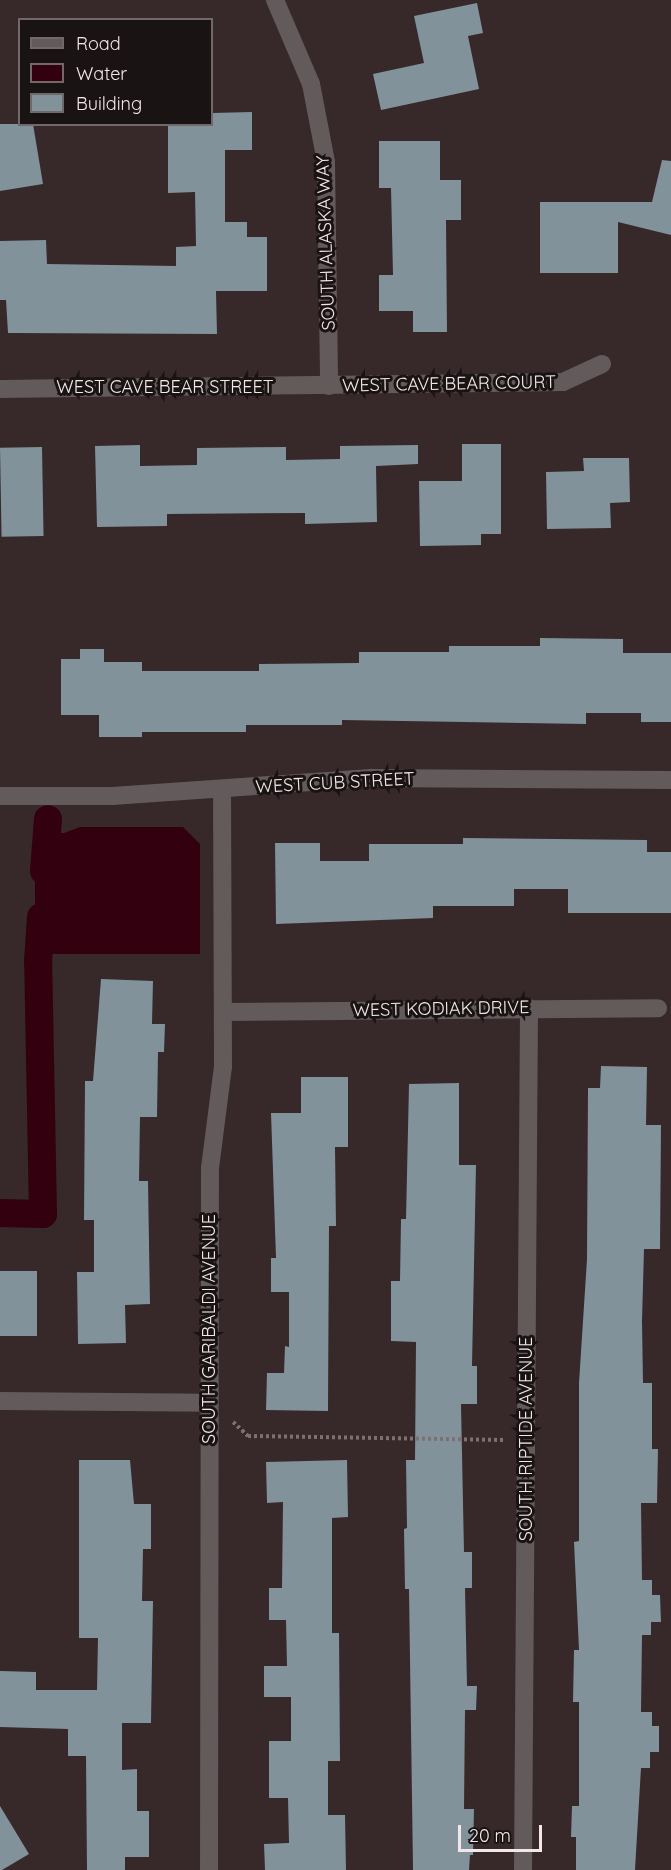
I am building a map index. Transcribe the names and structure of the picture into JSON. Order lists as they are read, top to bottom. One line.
{"streets":{"street":["SOUTH ALASKA WAY","WEST CAVE BEAR COURT","WEST CAVE BEAR STREET","WEST CUB STREET","WEST KODIAK DRIVE","SOUTH GARIBALDI AVENUE","SOUTH RIPTIDE AVENUE"]},"crossings":[["SOUTH ALASKA WAY","WEST CAVE BEAR COURT"],["SOUTH ALASKA WAY","WEST CAVE BEAR STREET"],["WEST CAVE BEAR COURT","WEST CAVE BEAR STREET"],["WEST CUB STREET","SOUTH GARIBALDI AVENUE"],["WEST KODIAK DRIVE","SOUTH GARIBALDI AVENUE"],["WEST KODIAK DRIVE","SOUTH RIPTIDE AVENUE"]],"legend":["Road","Water","Building"],"scale_bar":"20 m"}
